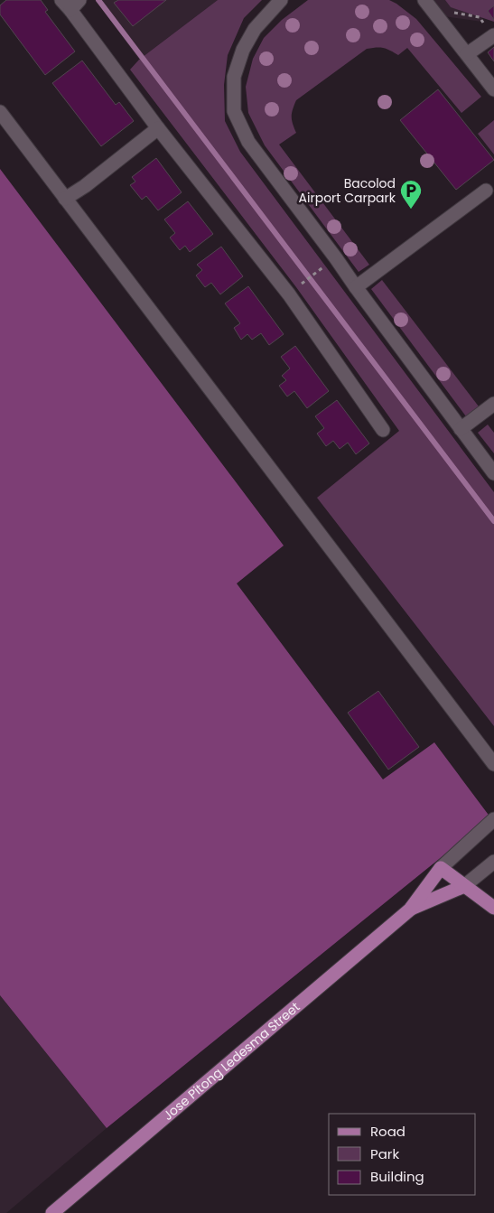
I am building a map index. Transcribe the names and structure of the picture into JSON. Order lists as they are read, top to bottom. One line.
{"streets":{"main road":["Jose Pitong Ledesma Street"]},"places":{"parking":["Bacolod Airport Carpark"]},"legend":["Road","Park","Building"]}
